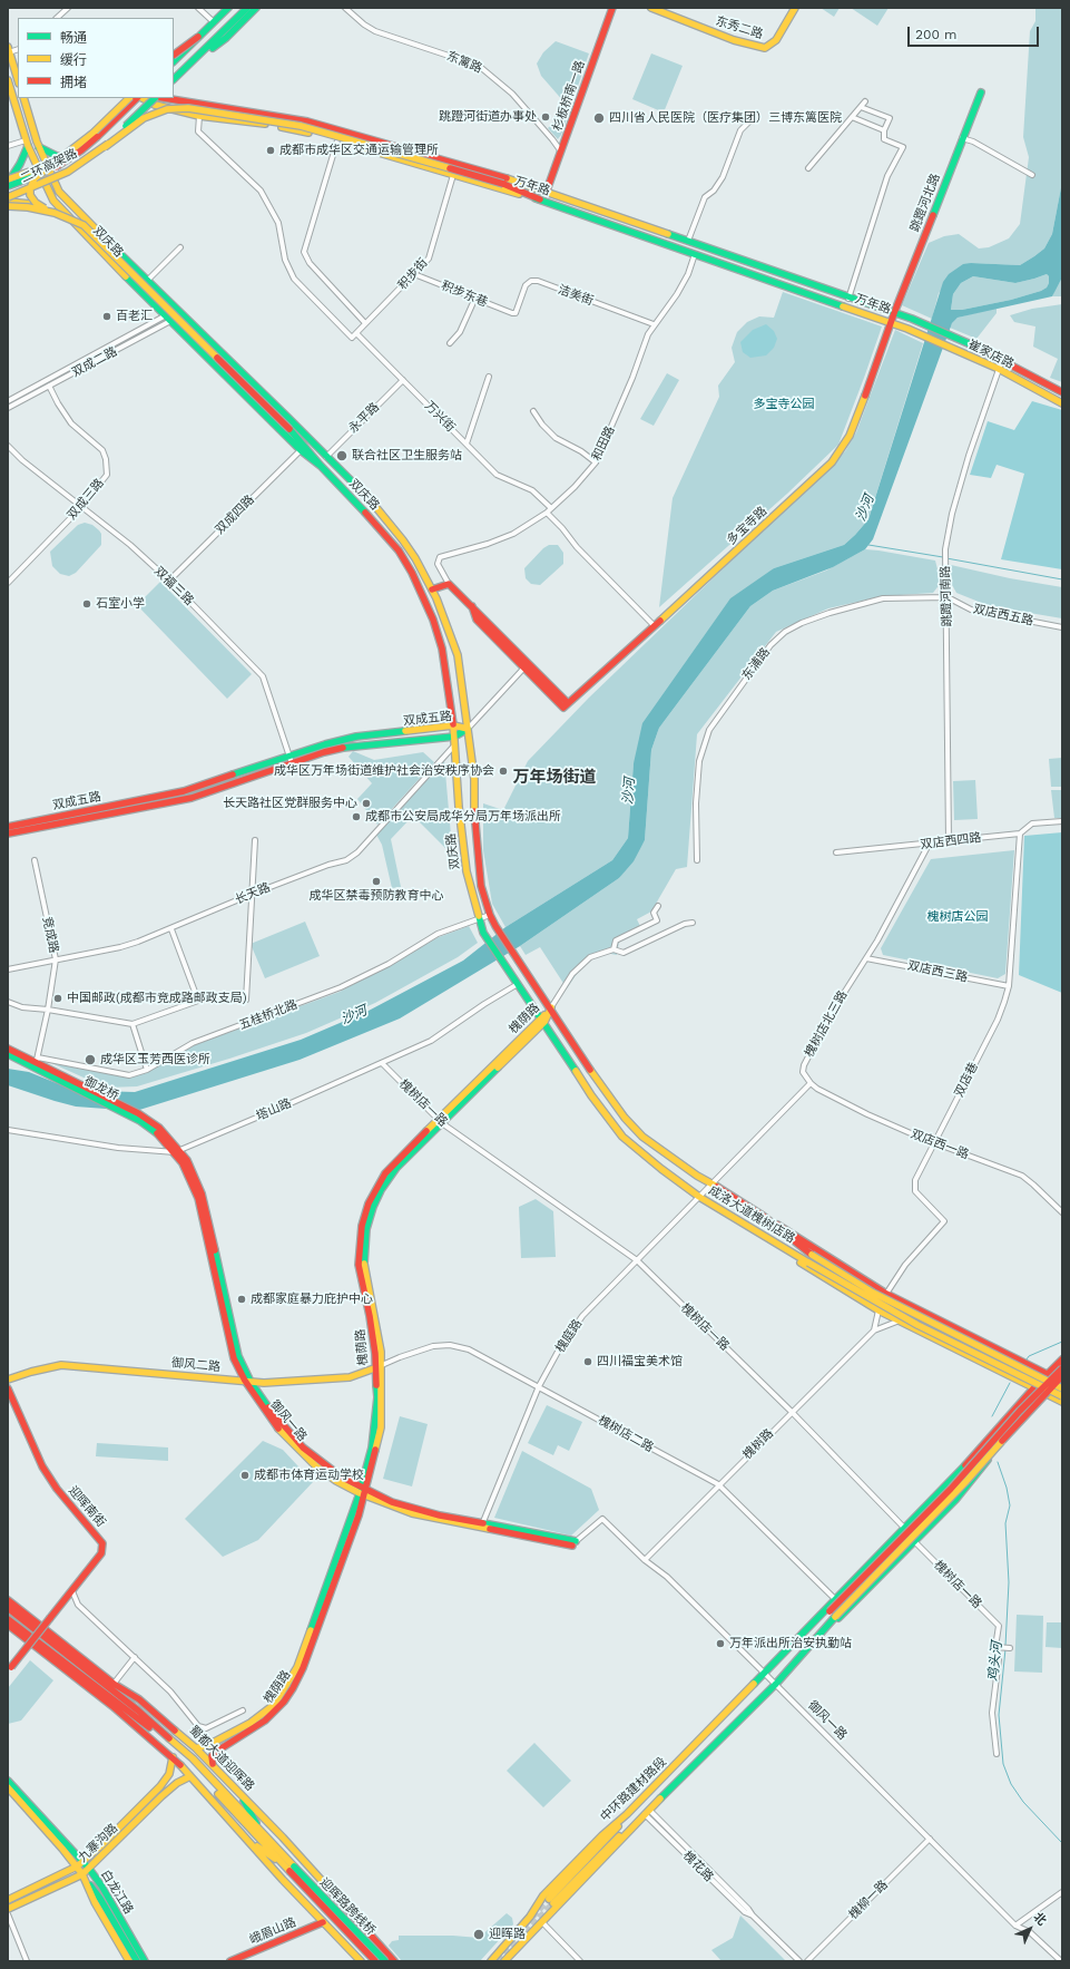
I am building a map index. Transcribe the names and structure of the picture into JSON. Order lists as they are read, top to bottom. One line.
{"streets":{"main road":["东秀二路","杉板桥南一路","二环高架路","万年路","跳蹬河北路","双庆路","崔家店路","多宝寺路","双成五路","槐荫路","御龙桥","成洛大道槐树店路","御风二路","御风一路","迎晖南街","蜀都大道迎晖路","中环路建材路段","九寨沟路","白龙江路","迎晖路跨线桥","峨眉山路"],"street":["东篱路","积步街","积步东巷","洁美街","双成二路","万兴街","永平路","和田路","双成三路","双成四路","双福三路","跳蹬河南路","双店西五路","东浦路","双店西四路","长天路","竞成路","双店西三路","五桂桥北路","槐树店北三路","双店巷","槐树店一路","塔山路","双店西一路","槐庭路","槐树店二路","槐树路","槐花路","槐柳一路"]},"crossings":[["东篱路","杉板桥南一路"],["杉板桥南一路","万年路"],["万年路","跳蹬河北路"],["万年路","积步街"],["万年路","崔家店路"],["万年路","和田路"],["万年路","多宝寺路"],["跳蹬河北路","多宝寺路"],["双庆路","双成二路"],["双庆路","永平路"],["双庆路","双成四路"],["双庆路","双成五路"],["双庆路","长天路"],["双庆路","五桂桥北路"],["双庆路","成洛大道槐树店路"],["积步街","积步东巷"],["积步街","万兴街"],["积步东巷","洁美街"],["洁美街","和田路"],["崔家店路","跳蹬河南路"],["双成二路","双成三路"],["万兴街","永平路"],["万兴街","和田路"],["双成三路","双福三路"],["双成四路","双福三路"],["双福三路","双成五路"],["跳蹬河南路","双店西五路"],["跳蹬河南路","东浦路"],["跳蹬河南路","双店西四路"],["双店西五路","东浦路"],["双店西四路","槐树店北三路"],["双店西四路","双店巷"],["长天路","竞成路"],["竞成路","五桂桥北路"],["竞成路","御龙桥"],["双店西三路","槐树店北三路"],["双店西三路","双店巷"],["五桂桥北路","御龙桥"],["槐荫路","槐树店一路"],["槐荫路","成洛大道槐树店路"],["槐荫路","御风二路"],["槐荫路","御风一路"],["槐荫路","槐树店二路"],["槐荫路","蜀都大道迎晖路"],["槐树店北三路","双店西一路"],["双店巷","双店西一路"],["御龙桥","御风一路"],["槐树店一路","塔山路"],["槐树店一路","槐庭路"],["槐树店一路","槐树路"],["塔山路","成洛大道槐树店路"],["塔山路","御风一路"],["成洛大道槐树店路","槐庭路"],["槐庭路","御风一路"],["槐庭路","槐树店二路"],["御风二路","御风一路"],["御风二路","槐树店二路"],["御风一路","槐树路"],["御风一路","中环路建材路段"],["御风一路","槐柳一路"],["槐树店二路","槐树路"],["蜀都大道迎晖路","迎晖路跨线桥"],["中环路建材路段","槐花路"],["九寨沟路","白龙江路"]],"districts":["万年场街道"],"water":["沙河","鸡头河"],"parks":["多宝寺公园","槐树店公园"],"places":["跳蹬河街道办事处","四川省人民医院（医疗集团）三博东篱医院","成都市成华区交通运输管理所","百老汇","联合社区卫生服务站","石室小学","成华区万年场街道维护社会治安秩序协会","长天路社区党群服务中心","成都市公安局成华分局万年场派出所","成华区禁毒预防教育中心","中国邮政(成都市竞成路邮政支局)","成华区玉芳西医诊所","成都家庭暴力庇护中心","四川福宝美术馆","成都市体育运动学校","万年派出所治安执勤站","迎晖路"],"legend":["畅通","缓行","拥堵"],"scale_bar":"200 m","north":"top right"}
